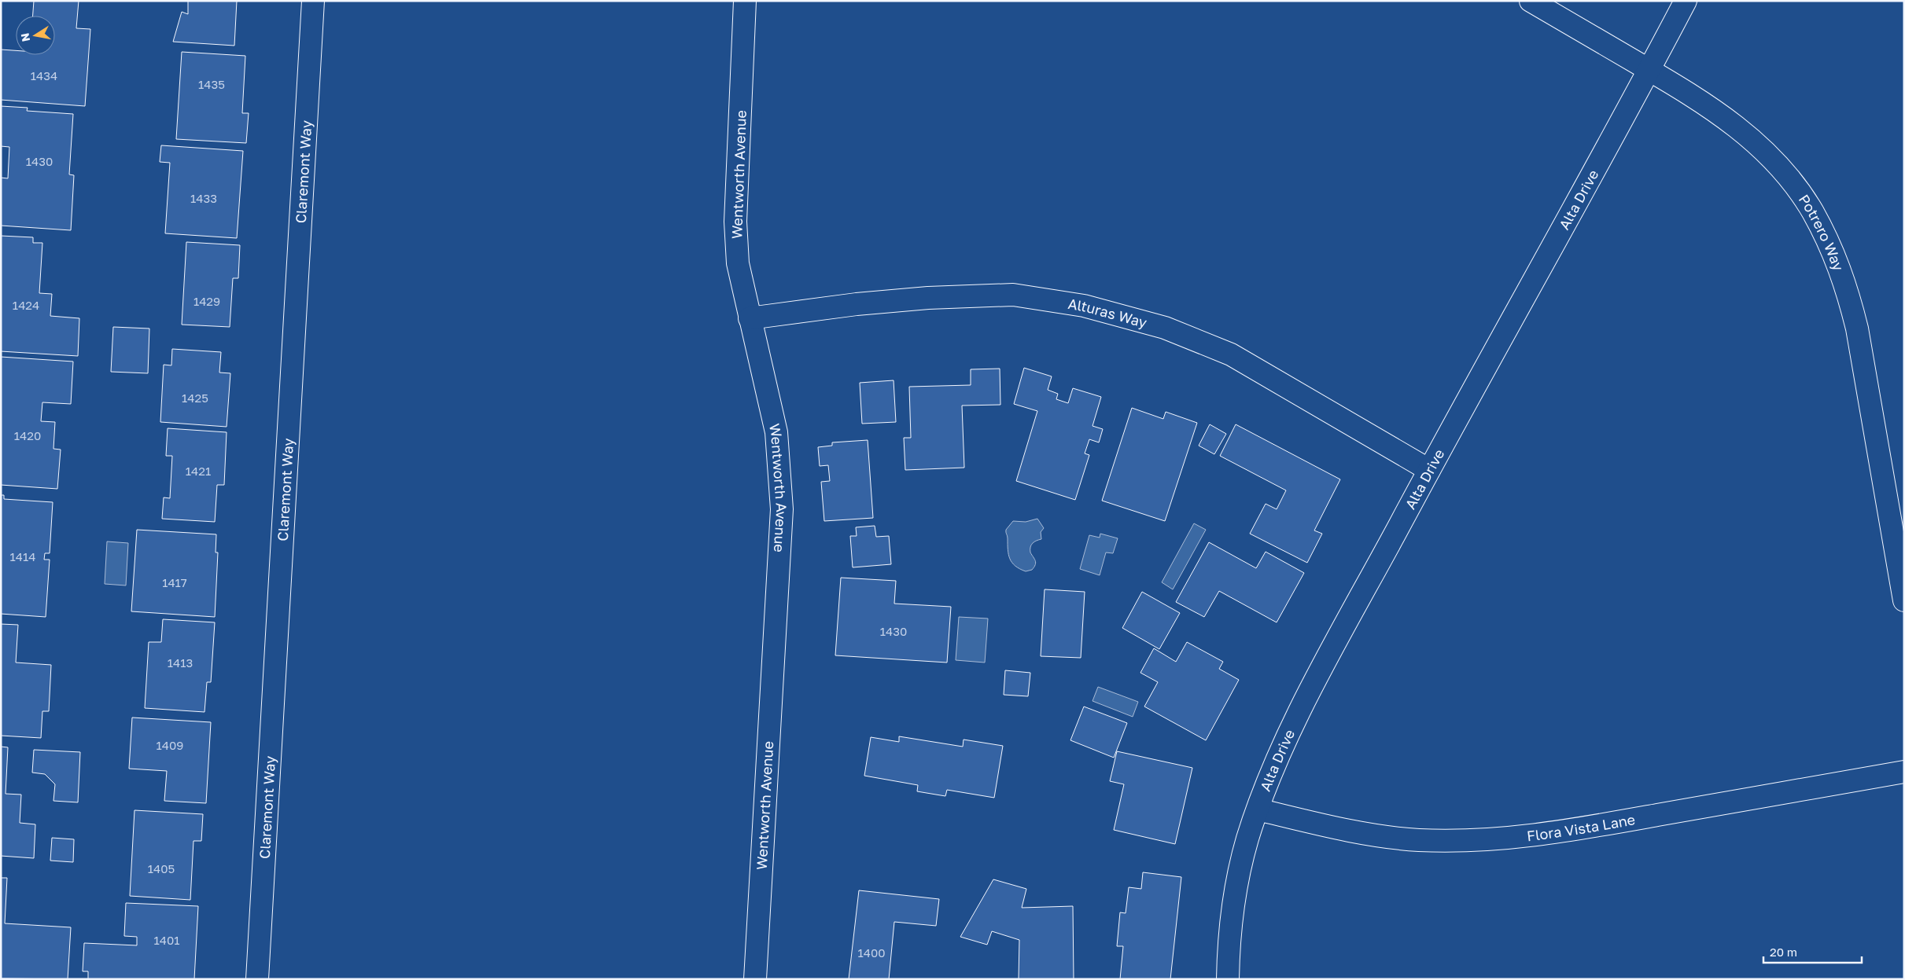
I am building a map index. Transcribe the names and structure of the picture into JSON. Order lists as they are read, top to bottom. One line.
{"streets":{"street":["Claremont Way","Wentworth Avenue","Alta Drive","Potrero Way","Alturas Way","Flora Vista Lane"]},"crossings":[["Wentworth Avenue","Alturas Way"],["Alta Drive","Potrero Way"],["Alta Drive","Alturas Way"],["Alta Drive","Flora Vista Lane"]],"house_numbers":["1434","1435","1430","1433","1429","1424","1425","1420","1421","1414","1417","1430","1413","1409","1405","1401","1400"],"scale_bar":"20 m","north":"left"}
